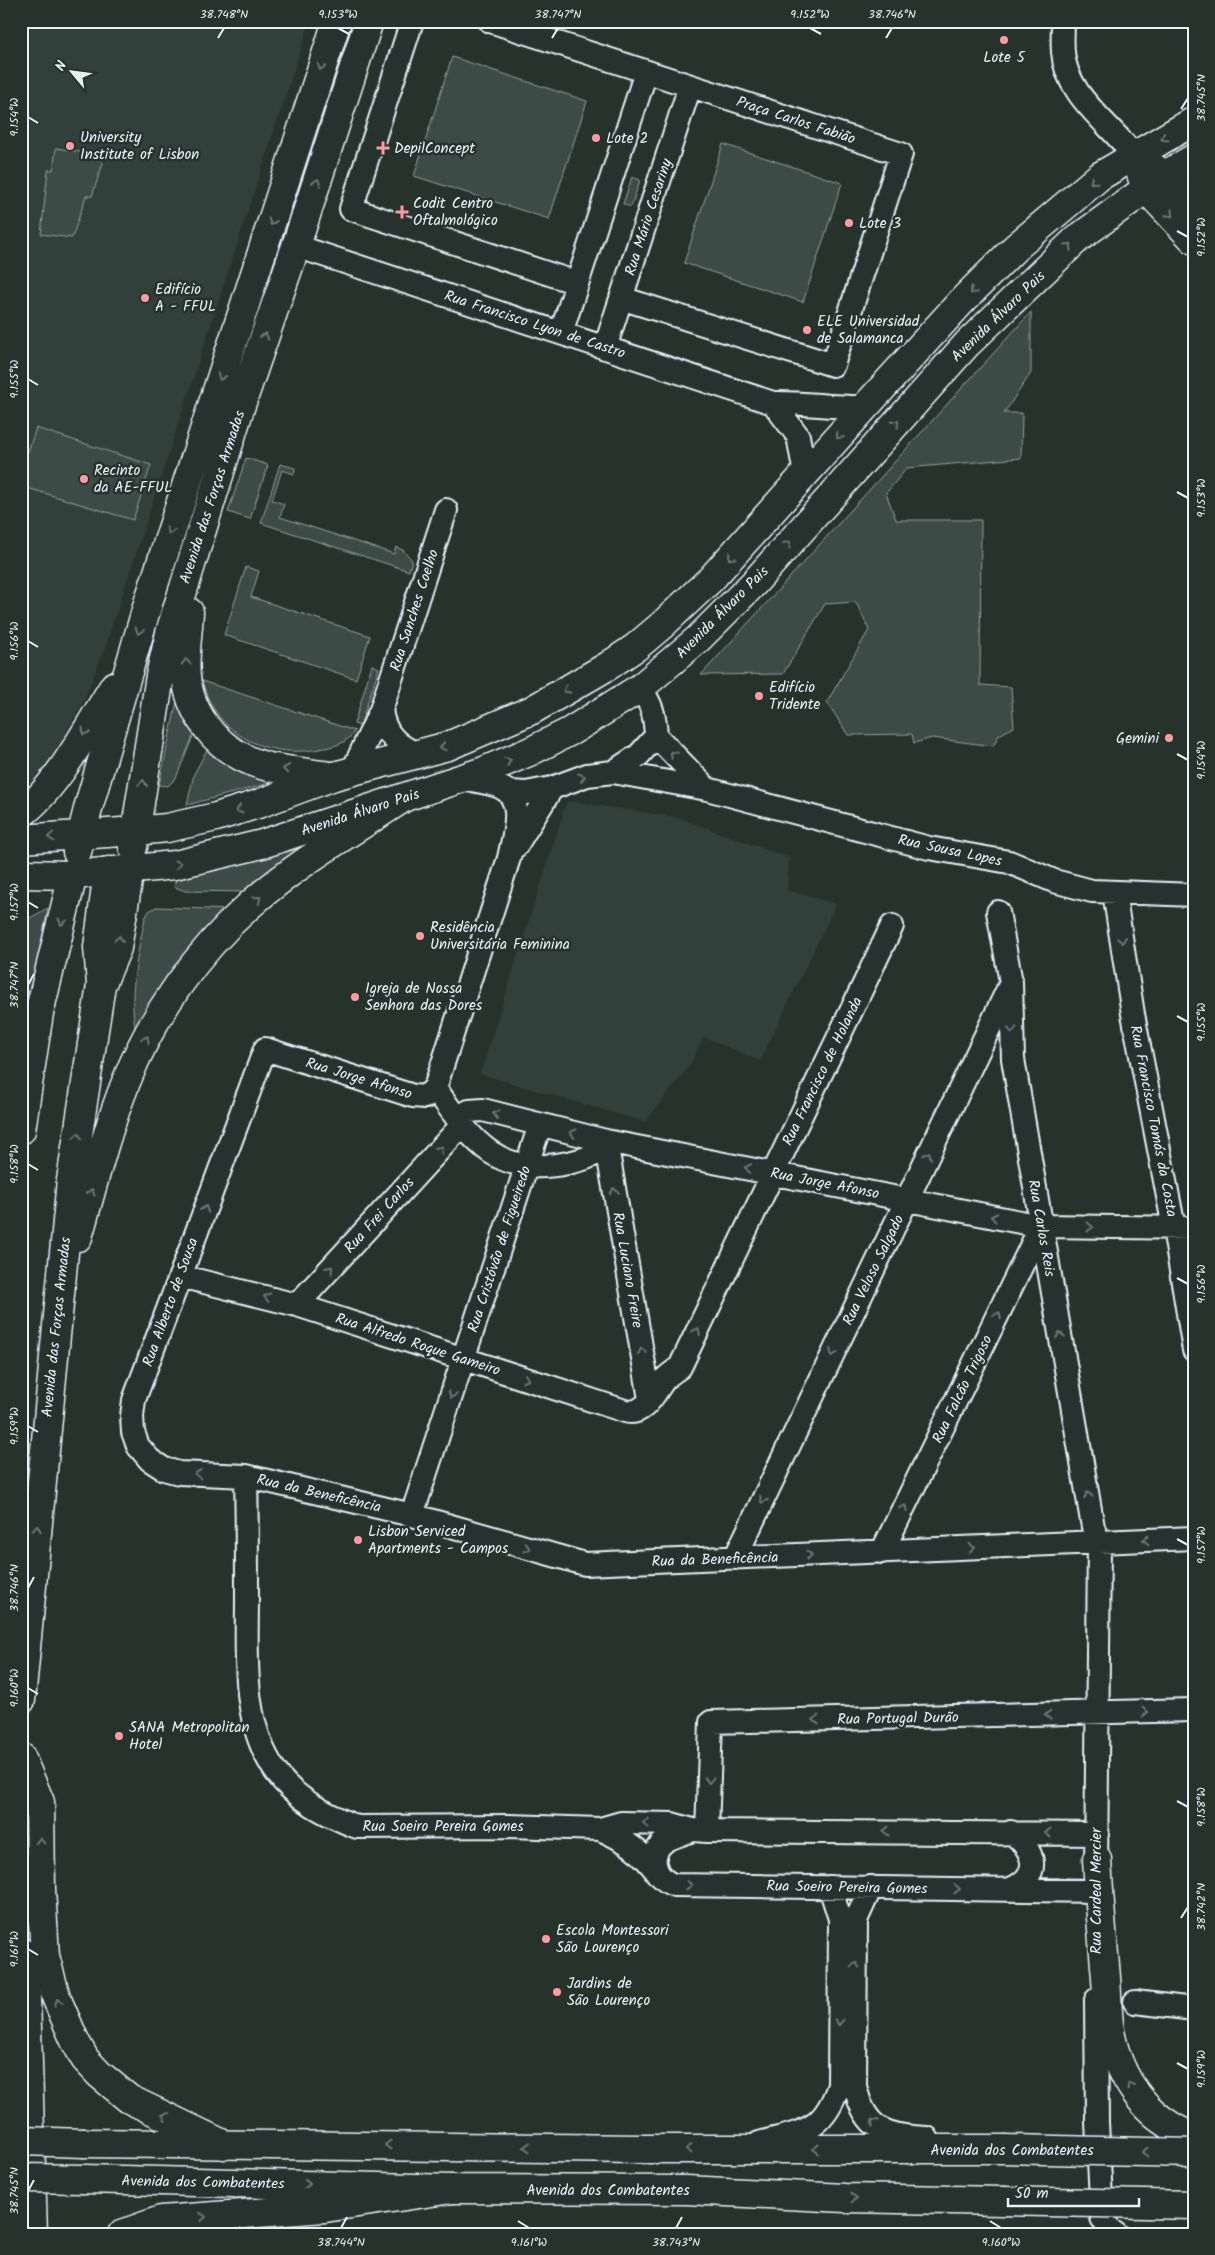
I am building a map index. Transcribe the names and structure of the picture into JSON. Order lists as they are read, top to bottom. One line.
{"streets":{"main road":["Avenida Álvaro Pais","Avenida das Forças Armadas","Avenida dos Combatentes"],"street":["Praça Carlos Fabião","Rua Mário Cesariny","Rua Francisco Lyon de Castro","Rua Sanches Coelho","Rua Sousa Lopes","Rua Francisco de Holanda","Rua Jorge Afonso","Rua Francisco Tomás da Costa","Rua Frei Carlos","Rua Carlos Reis","Rua Cristóvão de Figueiredo","Rua Luciano Freire","Rua Veloso Salgado","Rua Alberto de Sousa","Rua Alfredo Roque Gameiro","Rua Falcão Trigoso","Rua da Beneficência","Rua Portugal Durão","Rua Soeiro Pereira Gomes","Rua Cardeal Mercier"]},"crossings":[["Praça Carlos Fabião","Rua Mário Cesariny"],["Rua Mário Cesariny","Rua Francisco Lyon de Castro"],["Avenida Álvaro Pais","Rua Francisco Lyon de Castro"],["Avenida Álvaro Pais","Avenida das Forças Armadas"],["Avenida Álvaro Pais","Rua Sanches Coelho"],["Rua Francisco Lyon de Castro","Avenida das Forças Armadas"],["Rua Sousa Lopes","Rua Francisco Tomás da Costa"],["Rua Francisco de Holanda","Rua Jorge Afonso"],["Rua Francisco de Holanda","Rua Luciano Freire"],["Rua Francisco de Holanda","Rua Alfredo Roque Gameiro"],["Rua Jorge Afonso","Rua Francisco Tomás da Costa"],["Rua Jorge Afonso","Rua Frei Carlos"],["Rua Jorge Afonso","Rua Carlos Reis"],["Rua Jorge Afonso","Rua Cristóvão de Figueiredo"],["Rua Jorge Afonso","Rua Luciano Freire"],["Rua Jorge Afonso","Rua Veloso Salgado"],["Rua Jorge Afonso","Rua Alberto de Sousa"],["Rua Jorge Afonso","Rua Falcão Trigoso"],["Rua Frei Carlos","Rua Cristóvão de Figueiredo"],["Rua Frei Carlos","Rua Alfredo Roque Gameiro"],["Rua Carlos Reis","Rua Veloso Salgado"],["Rua Carlos Reis","Rua Falcão Trigoso"],["Rua Carlos Reis","Rua da Beneficência"],["Rua Carlos Reis","Rua Cardeal Mercier"],["Rua Cristóvão de Figueiredo","Rua Alfredo Roque Gameiro"],["Rua Cristóvão de Figueiredo","Rua da Beneficência"],["Rua Luciano Freire","Rua Alfredo Roque Gameiro"],["Rua Veloso Salgado","Rua da Beneficência"],["Rua Alberto de Sousa","Rua Alfredo Roque Gameiro"],["Rua Alberto de Sousa","Rua da Beneficência"],["Rua Alberto de Sousa","Rua Soeiro Pereira Gomes"],["Rua Falcão Trigoso","Rua da Beneficência"],["Rua da Beneficência","Rua Soeiro Pereira Gomes"],["Rua da Beneficência","Rua Cardeal Mercier"],["Rua Portugal Durão","Rua Soeiro Pereira Gomes"],["Rua Portugal Durão","Rua Cardeal Mercier"],["Rua Soeiro Pereira Gomes","Rua Cardeal Mercier"]],"one_way":["Rua Francisco de Holanda","Rua Francisco Tomás da Costa","Rua Cristóvão de Figueiredo","Rua Luciano Freire","Rua Falcão Trigoso"],"places":{"other":["Lote 5","Lote 2","University Institute of Lisbon","Lote 3","Edifício A - FFUL","ELE Universidad de Salamanca","Recinto da AE-FFUL","Edifício Tridente","Gemini","Residência Universitária Feminina","Igreja de Nossa Senhora das Dores","Lisbon Serviced Apartments - Campos","SANA Metropolitan Hotel","Escola Montessori São Lourenço","Jardins de São Lourenço"],"health":["DepilConcept","Codit Centro Oftalmológico"]},"scale_bar":"50 m","north":"top left","coordinates":["38.748°N","9.153°W","38.747°N","9.152°W","38.746°N","38.745°N","9.154°W","9.155°W","9.156°W","9.157°W","9.158°W","9.159°W","9.160°W","38.742°N","9.161°W","38.744°N","38.743°N"]}
